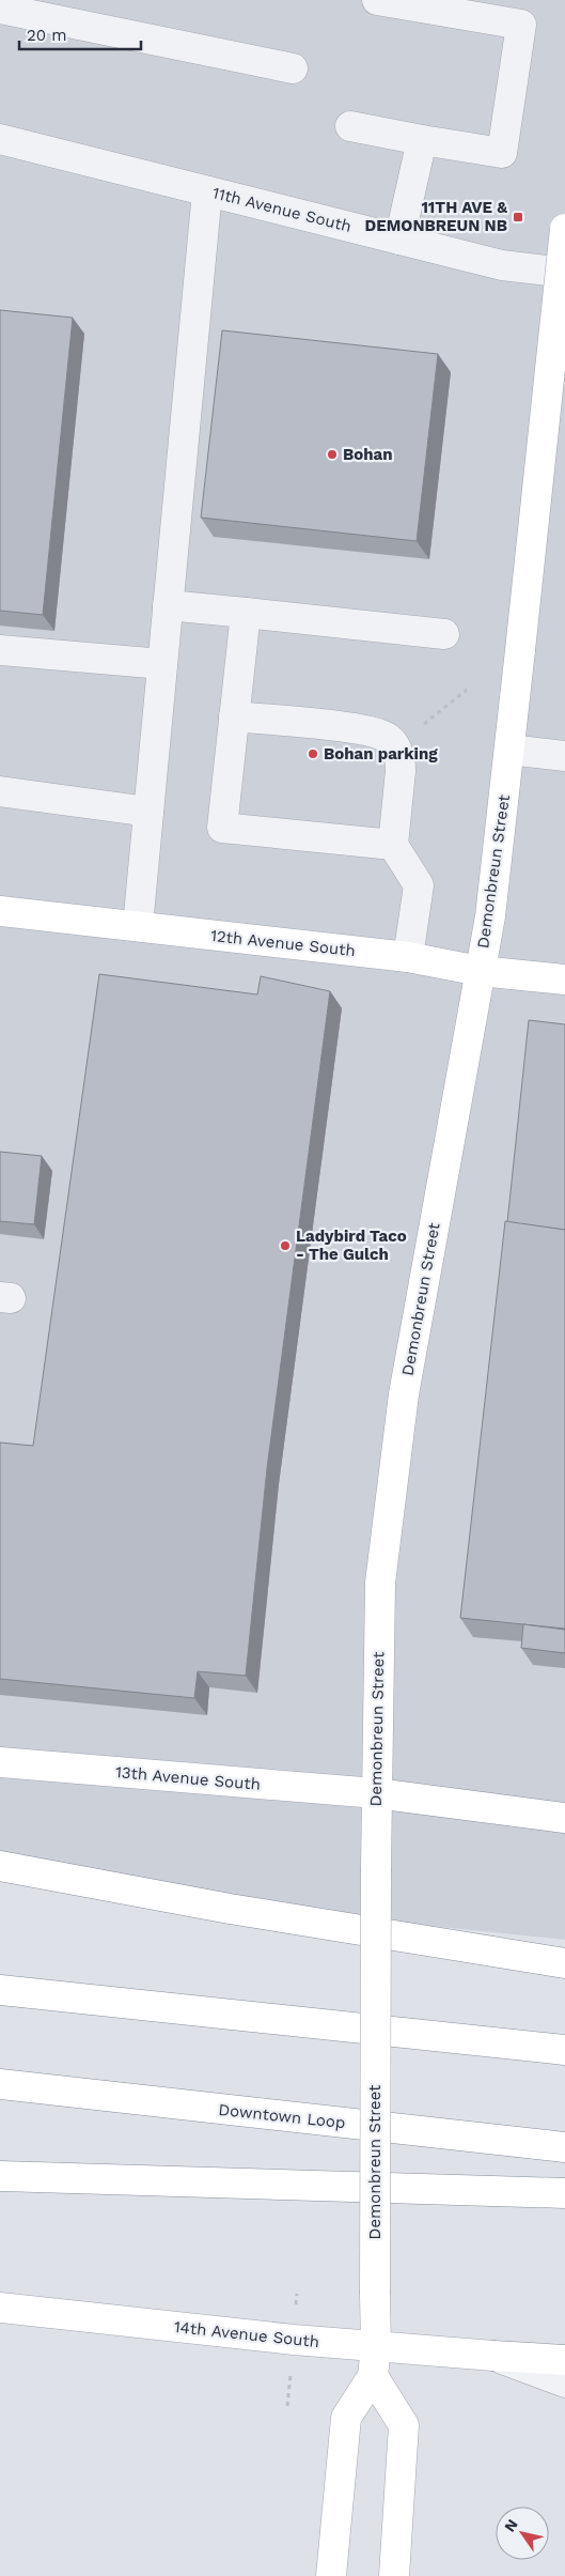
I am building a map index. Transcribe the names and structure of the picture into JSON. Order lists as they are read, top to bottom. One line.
{"streets":{"main road":["Demonbreun Street","12th Avenue South","13th Avenue South","Downtown Loop","14th Avenue South"],"street":["11th Avenue South"]},"crossings":[["Demonbreun Street","12th Avenue South"],["Demonbreun Street","13th Avenue South"],["Demonbreun Street","14th Avenue South"]],"places":{"transit":["11TH AVE & DEMONBREUN NB"],"other":["Bohan","Bohan parking","Ladybird Taco - The Gulch"]},"scale_bar":"20 m","north":"top left"}
